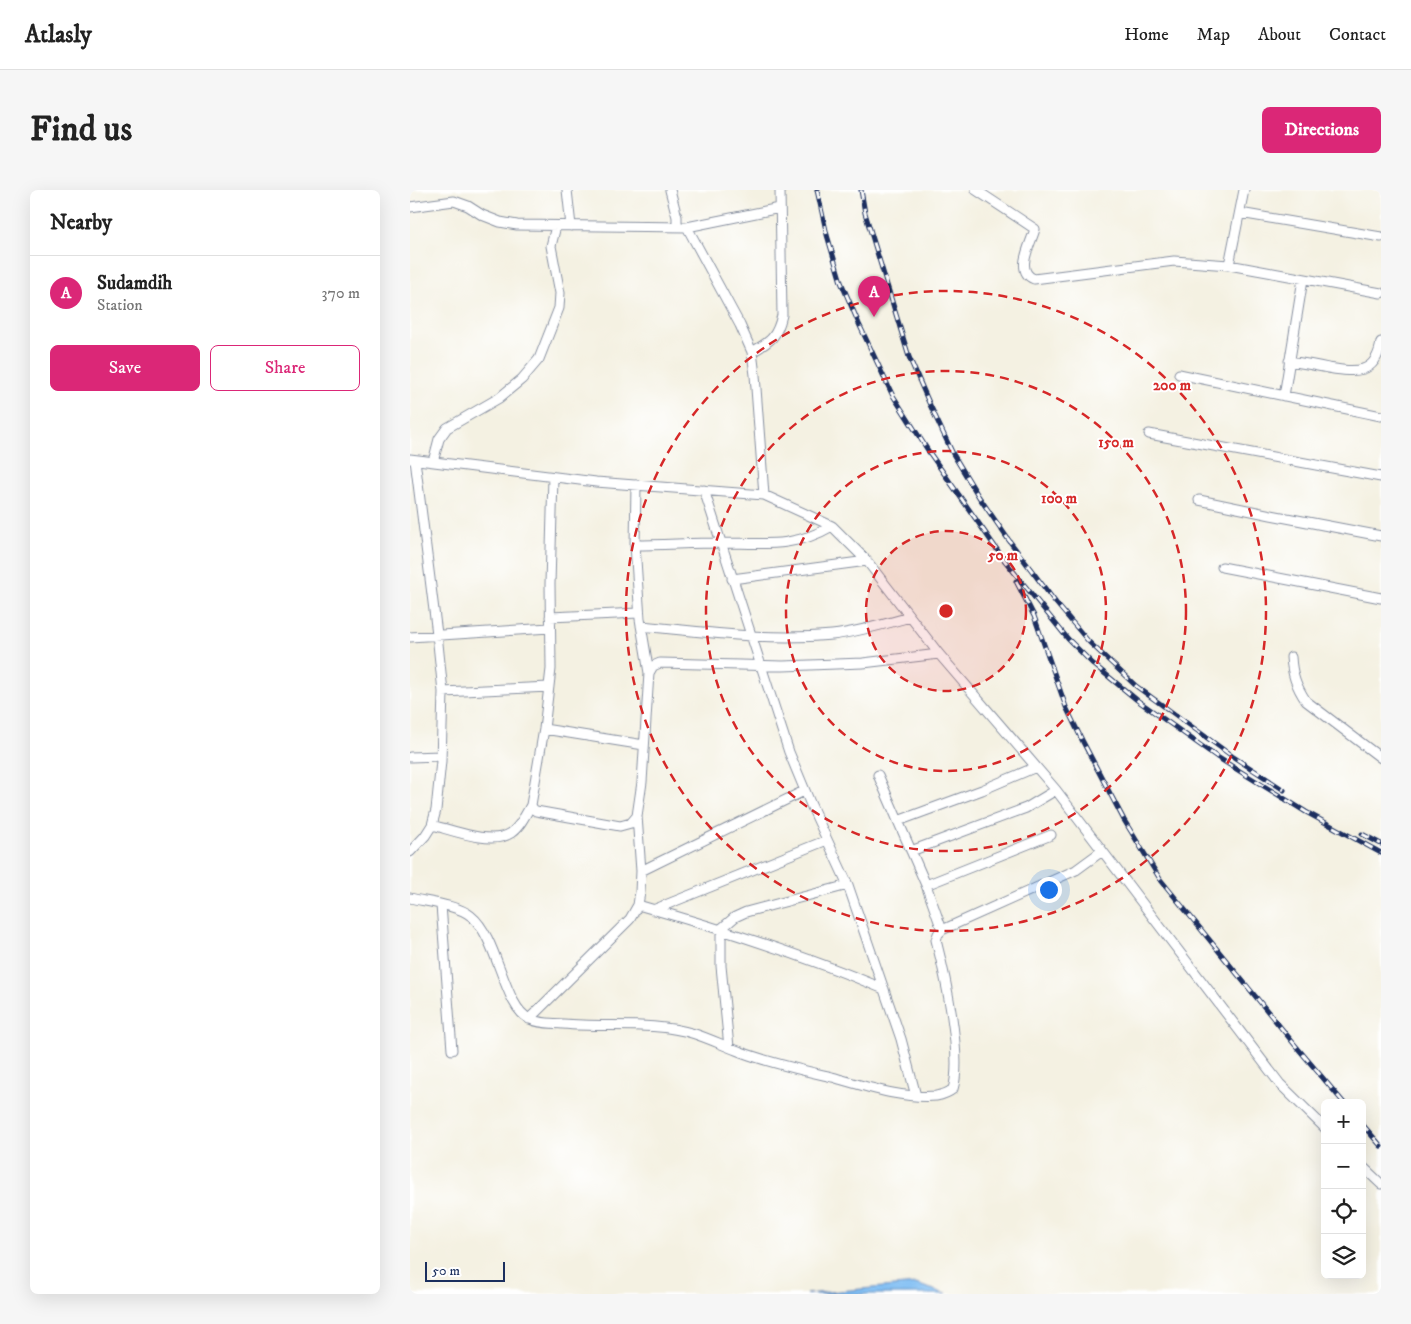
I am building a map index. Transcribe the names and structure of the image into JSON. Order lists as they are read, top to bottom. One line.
{"scale_bar":"50 m","page":{"header":"Atlasly","nav":["Home","Map","About","Contact"],"buttons":["Directions",["Save","Share"]],"title":"Find us","heading":"Nearby","list":[{"mark":"A","name":"Sudamdih","note":"Station","value":"370 m"}],"pins":"A","map_buttons":["+","−"],"scale":"50 m"},"rings":["200 m","150 m","100 m","50 m"]}
